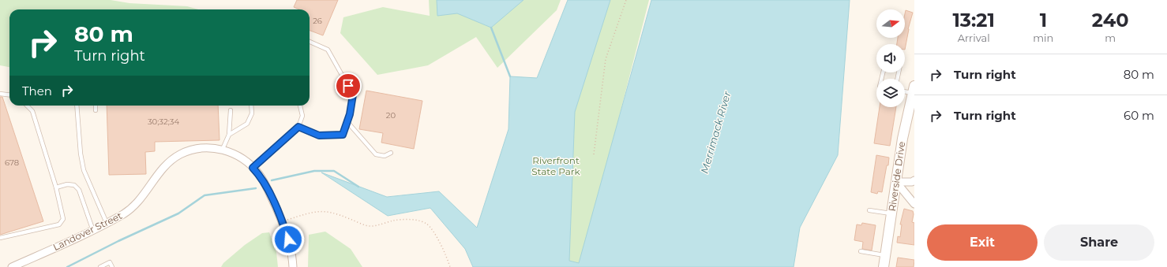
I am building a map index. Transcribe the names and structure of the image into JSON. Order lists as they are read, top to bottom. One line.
{"streets":{"main road":["Riverside Drive"],"street":["Landover Street"]},"water":["Merrimack River"],"parks":["Riverfront State Park"],"house_numbers":["26","20","30;32;34","678"],"north":"right","page":{"eta":["13:21","Arrival","1","min","240","m"],"turn":["80 m","Turn right"],"list":[{"name":"Turn right","value":"80 m"},{"name":"Turn right","value":"60 m"}],"then":"Then","buttons":["Exit","Share"]}}
